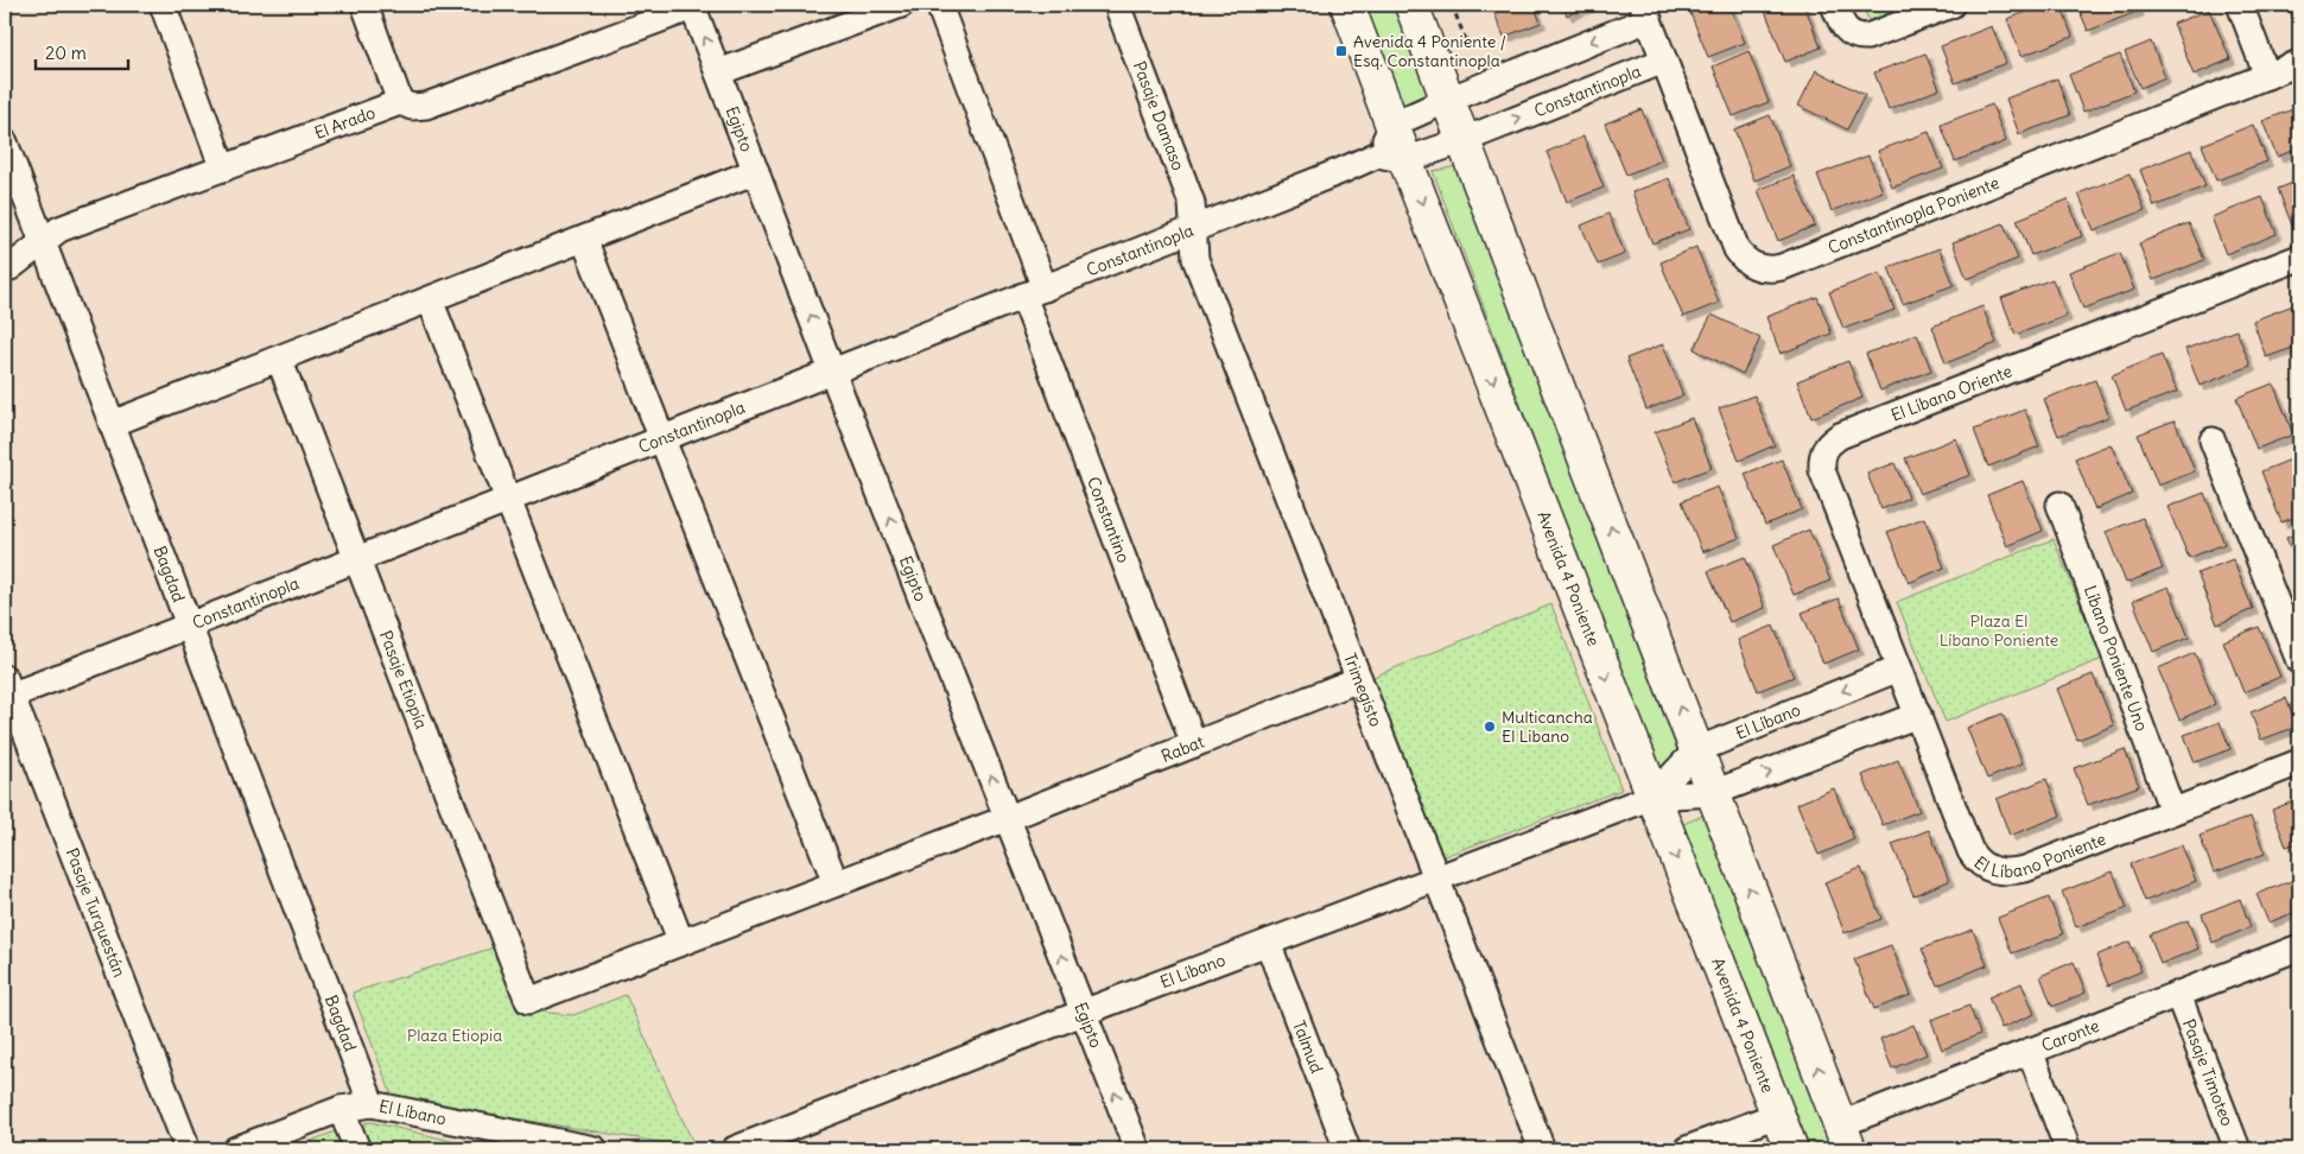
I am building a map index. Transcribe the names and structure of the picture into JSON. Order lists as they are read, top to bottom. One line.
{"streets":{"street":["Constantinopla","Pasaje Damaso","El Arado","Egipto","Constantinopla Poniente","El Líbano Oriente","Constantino","Bagdad","Avenida 4 Poniente","Líbano Poniente Uno","Pasaje Etiopía","Trimegisto","El Líbano","Rabat","El Líbano Poniente","Pasaje Turquestán","Caronte","Talmud","Pasaje Timoteo"]},"crossings":[["Constantinopla","Pasaje Damaso"],["Constantinopla","Egipto"],["Constantinopla","Constantinopla Poniente"],["Constantinopla","Constantino"],["Constantinopla","Bagdad"],["Constantinopla","Avenida 4 Poniente"],["Constantinopla","Pasaje Etiopía"],["Constantinopla","Trimegisto"],["Constantinopla","Pasaje Turquestán"],["Pasaje Damaso","Trimegisto"],["El Arado","Egipto"],["El Arado","Bagdad"],["Egipto","El Líbano"],["Egipto","Rabat"],["El Líbano Oriente","El Líbano"],["El Líbano Oriente","El Líbano Poniente"],["Constantino","Rabat"],["Bagdad","El Líbano"],["Avenida 4 Poniente","El Líbano"],["Líbano Poniente Uno","El Líbano Poniente"],["Pasaje Etiopía","Rabat"],["Trimegisto","El Líbano"],["Trimegisto","Rabat"],["El Líbano","El Líbano Poniente"],["El Líbano","Talmud"],["Caronte","Pasaje Timoteo"]],"parks":["Plaza El Líbano Poniente","Plaza Etiopia"],"places":{"transit":["Avenida 4 Poniente / Esq. Constantinopla"],"other":["Multicancha El Libano"]},"scale_bar":"20 m"}
